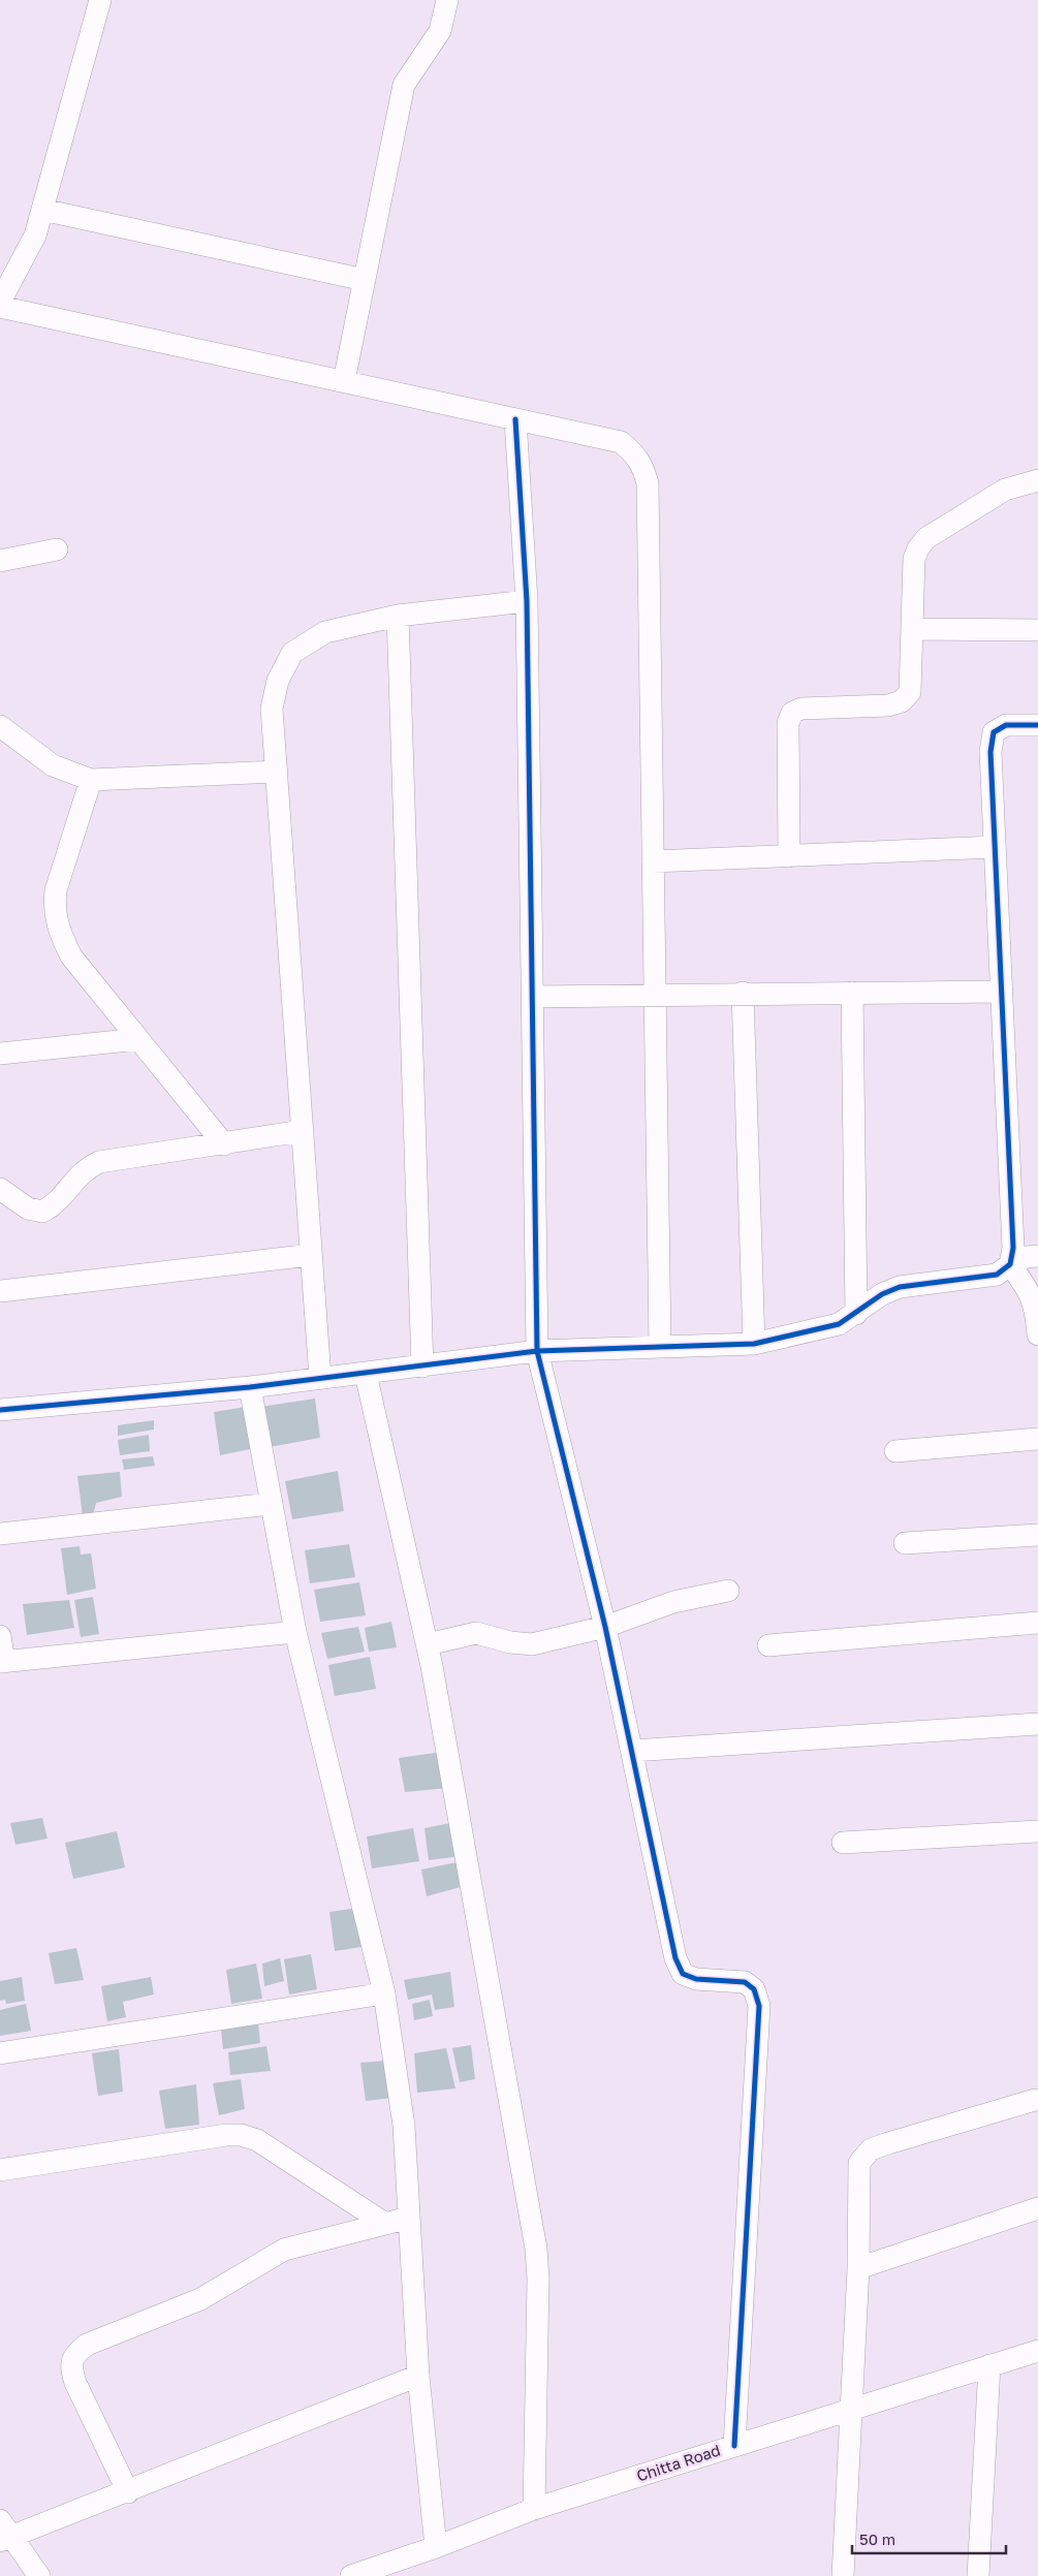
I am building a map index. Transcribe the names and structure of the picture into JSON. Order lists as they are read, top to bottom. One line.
{"streets":{"street":["Chitta Road"]},"scale_bar":"50 m"}
